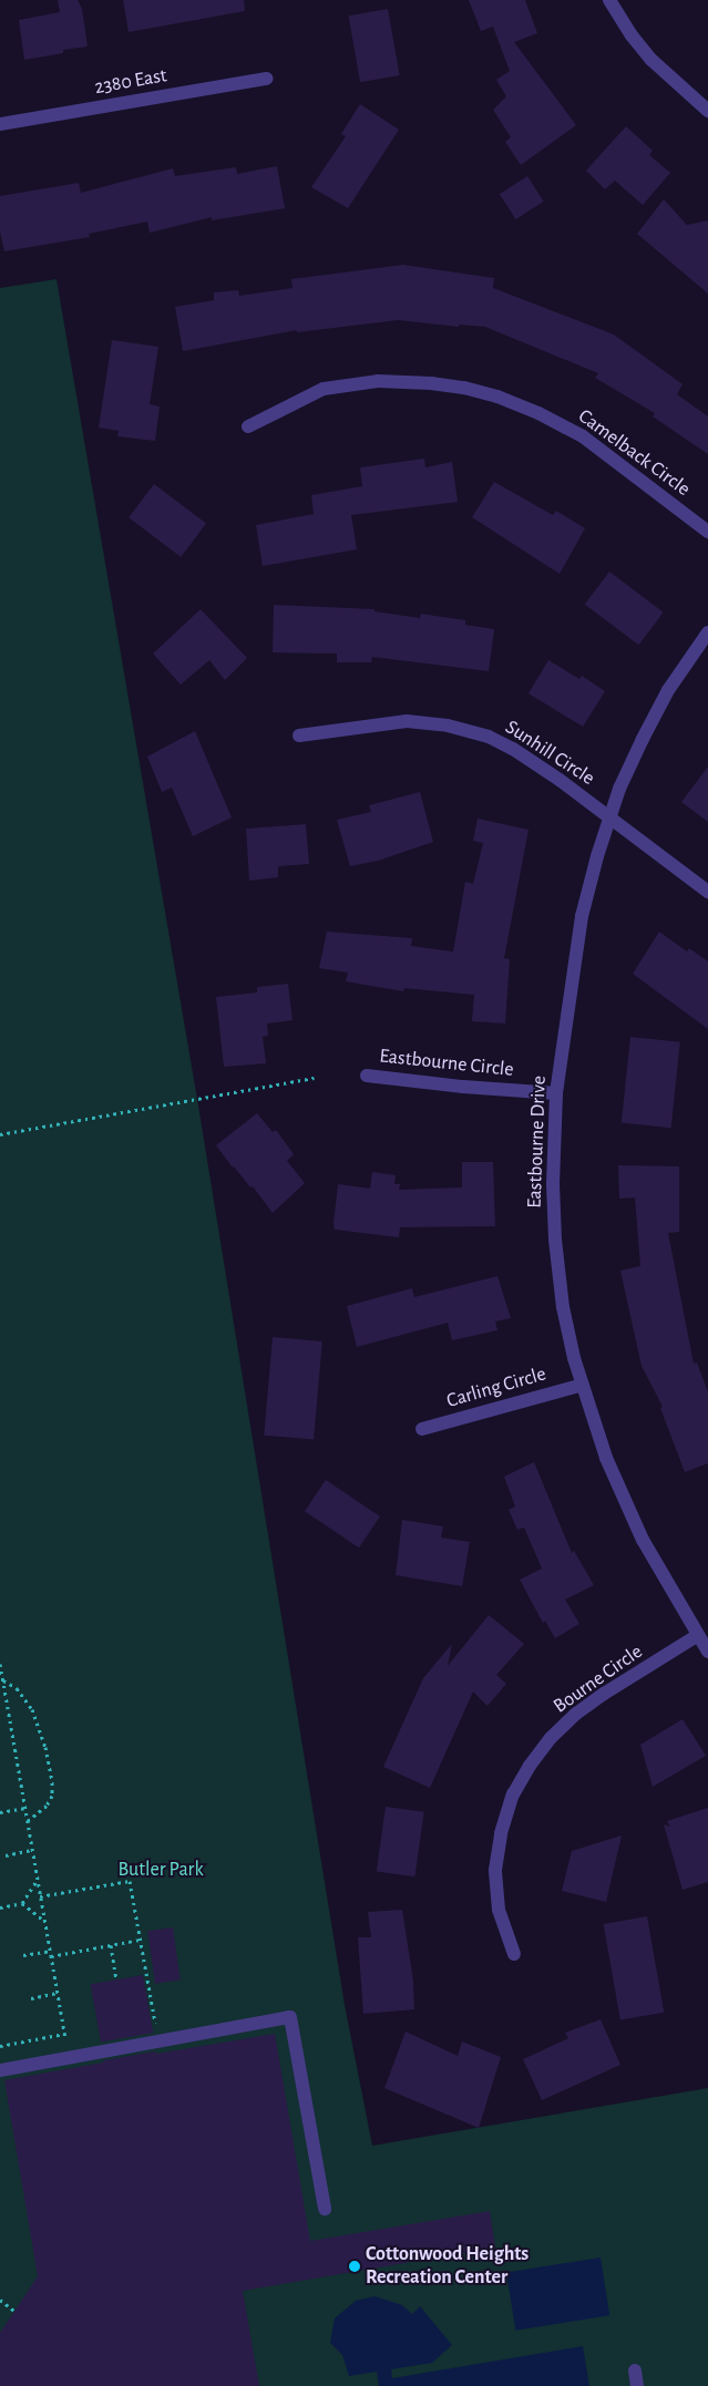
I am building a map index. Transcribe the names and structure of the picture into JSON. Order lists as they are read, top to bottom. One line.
{"streets":{"street":["2380 East","Camelback Circle","Sunhill Circle","Eastbourne Circle","Eastbourne Drive","Carling Circle","Bourne Circle"]},"crossings":[["Sunhill Circle","Eastbourne Drive"],["Eastbourne Circle","Eastbourne Drive"],["Eastbourne Drive","Carling Circle"],["Eastbourne Drive","Bourne Circle"]],"parks":["Butler Park"],"places":["Cottonwood Heights Recreation Center"]}
